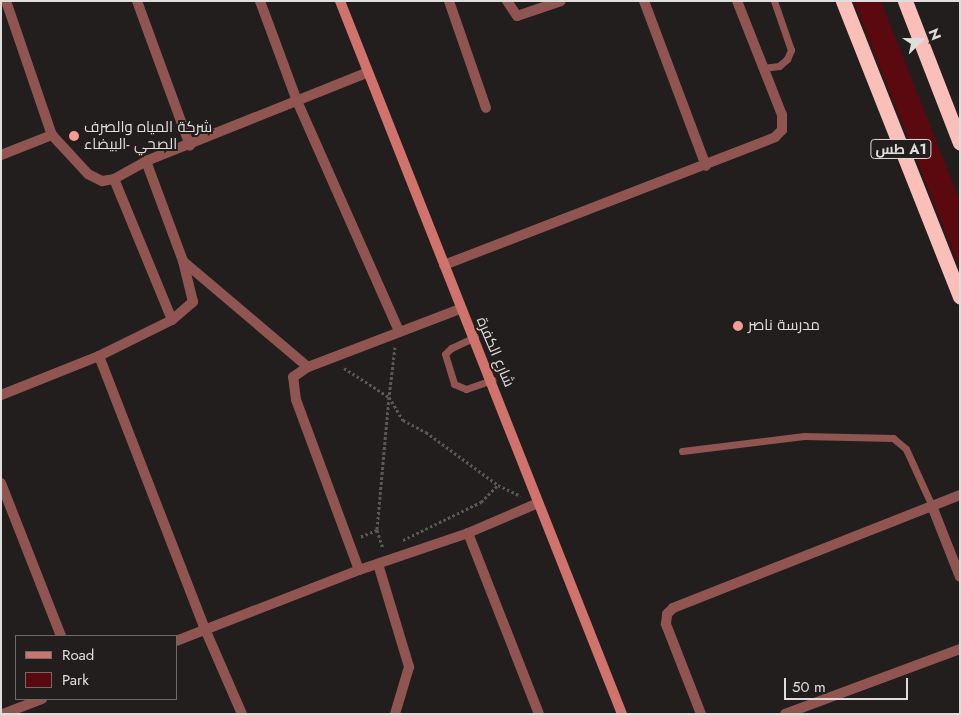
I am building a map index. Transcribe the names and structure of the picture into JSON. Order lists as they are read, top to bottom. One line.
{"streets":{"highway":["طس A1"],"street":["شارع الكفرة"]},"places":["شركة المياه والصرف الصحي -البيضاء","مدرسة ناصر"],"legend":["Road","Park"],"scale_bar":"50 m","north":"right"}
